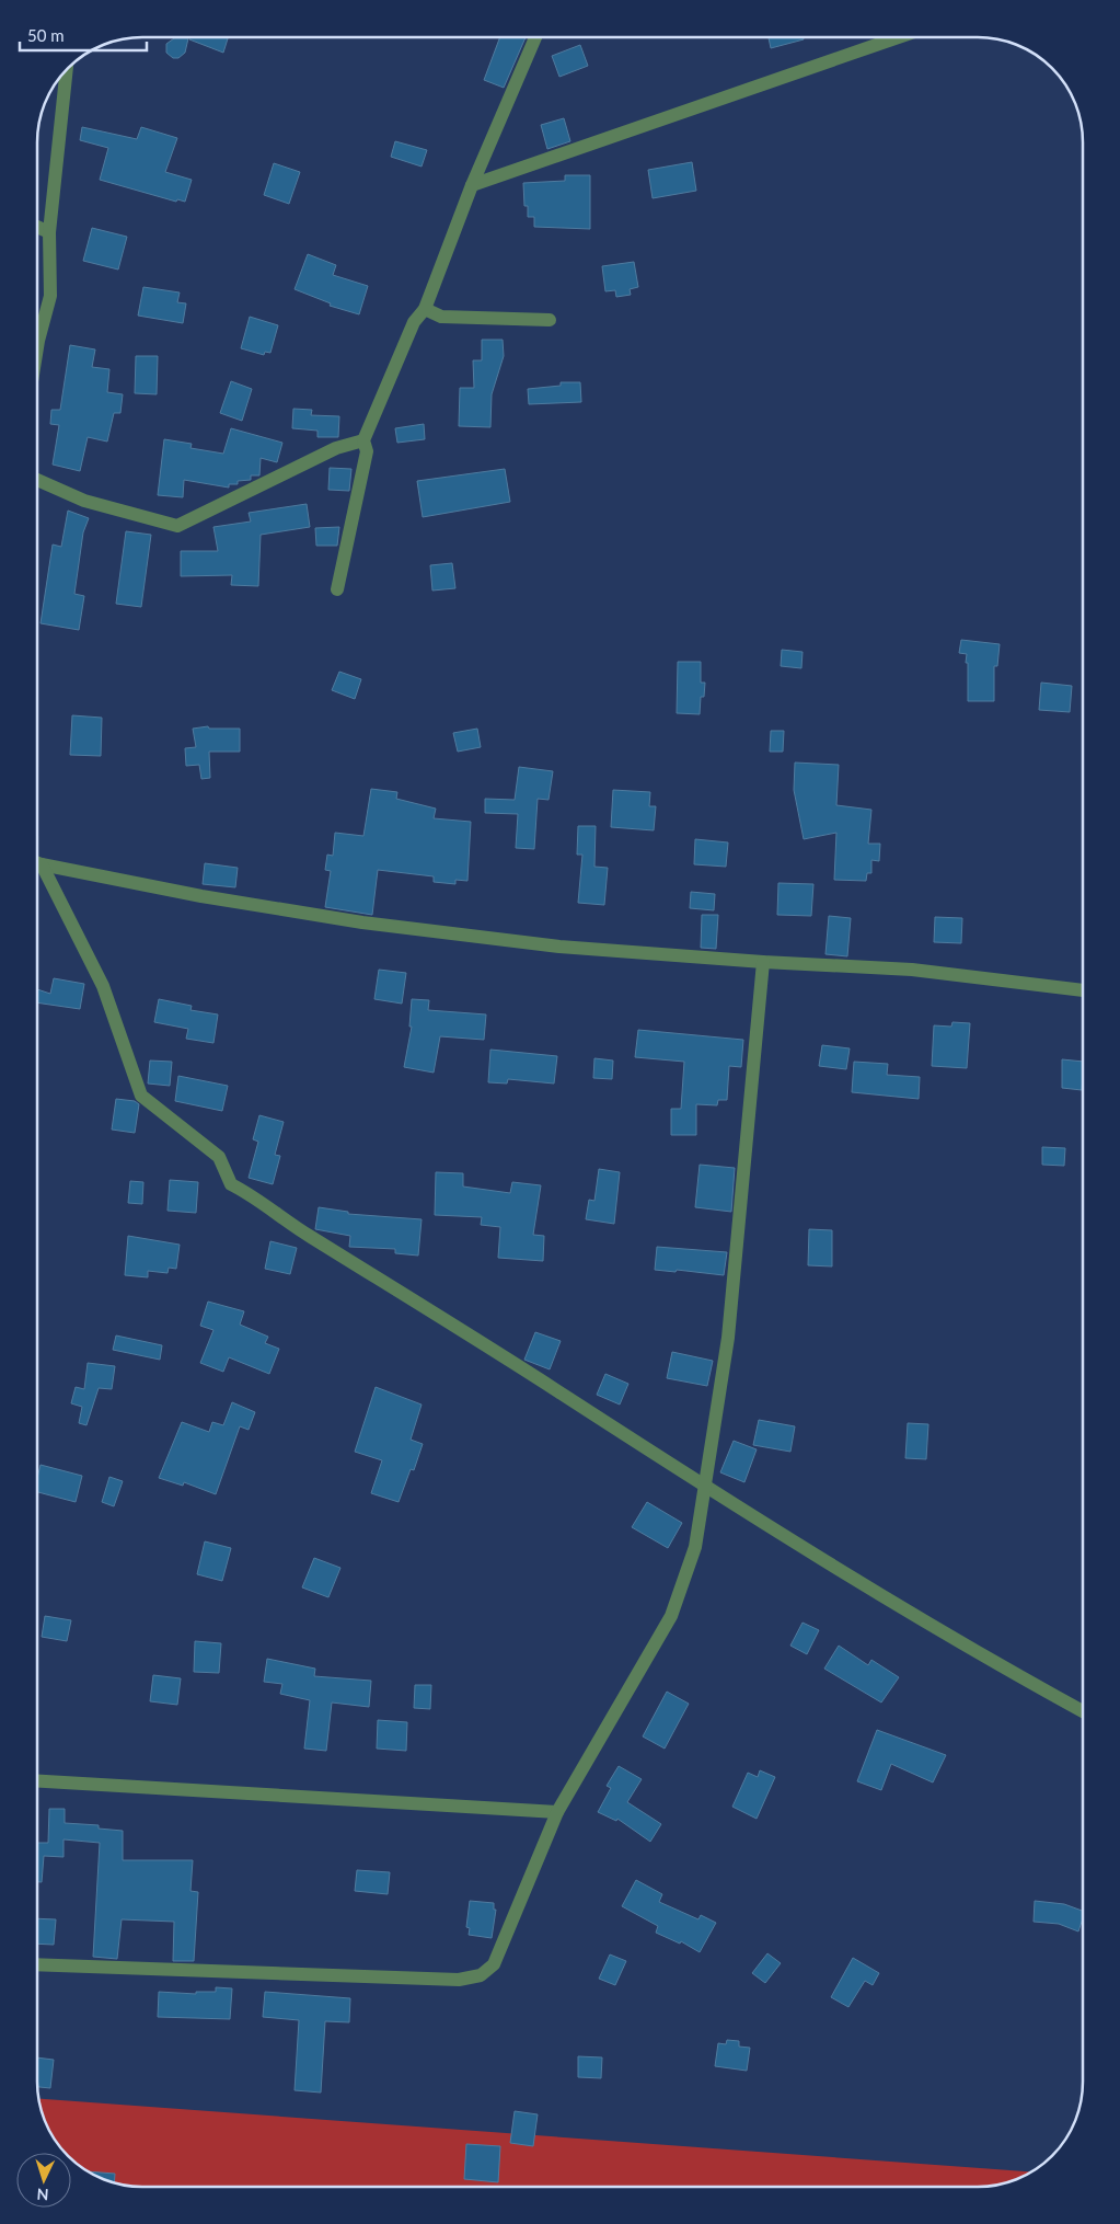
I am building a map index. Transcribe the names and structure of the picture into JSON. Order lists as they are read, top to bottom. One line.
{"scale_bar":"50 m","north":"bottom"}
